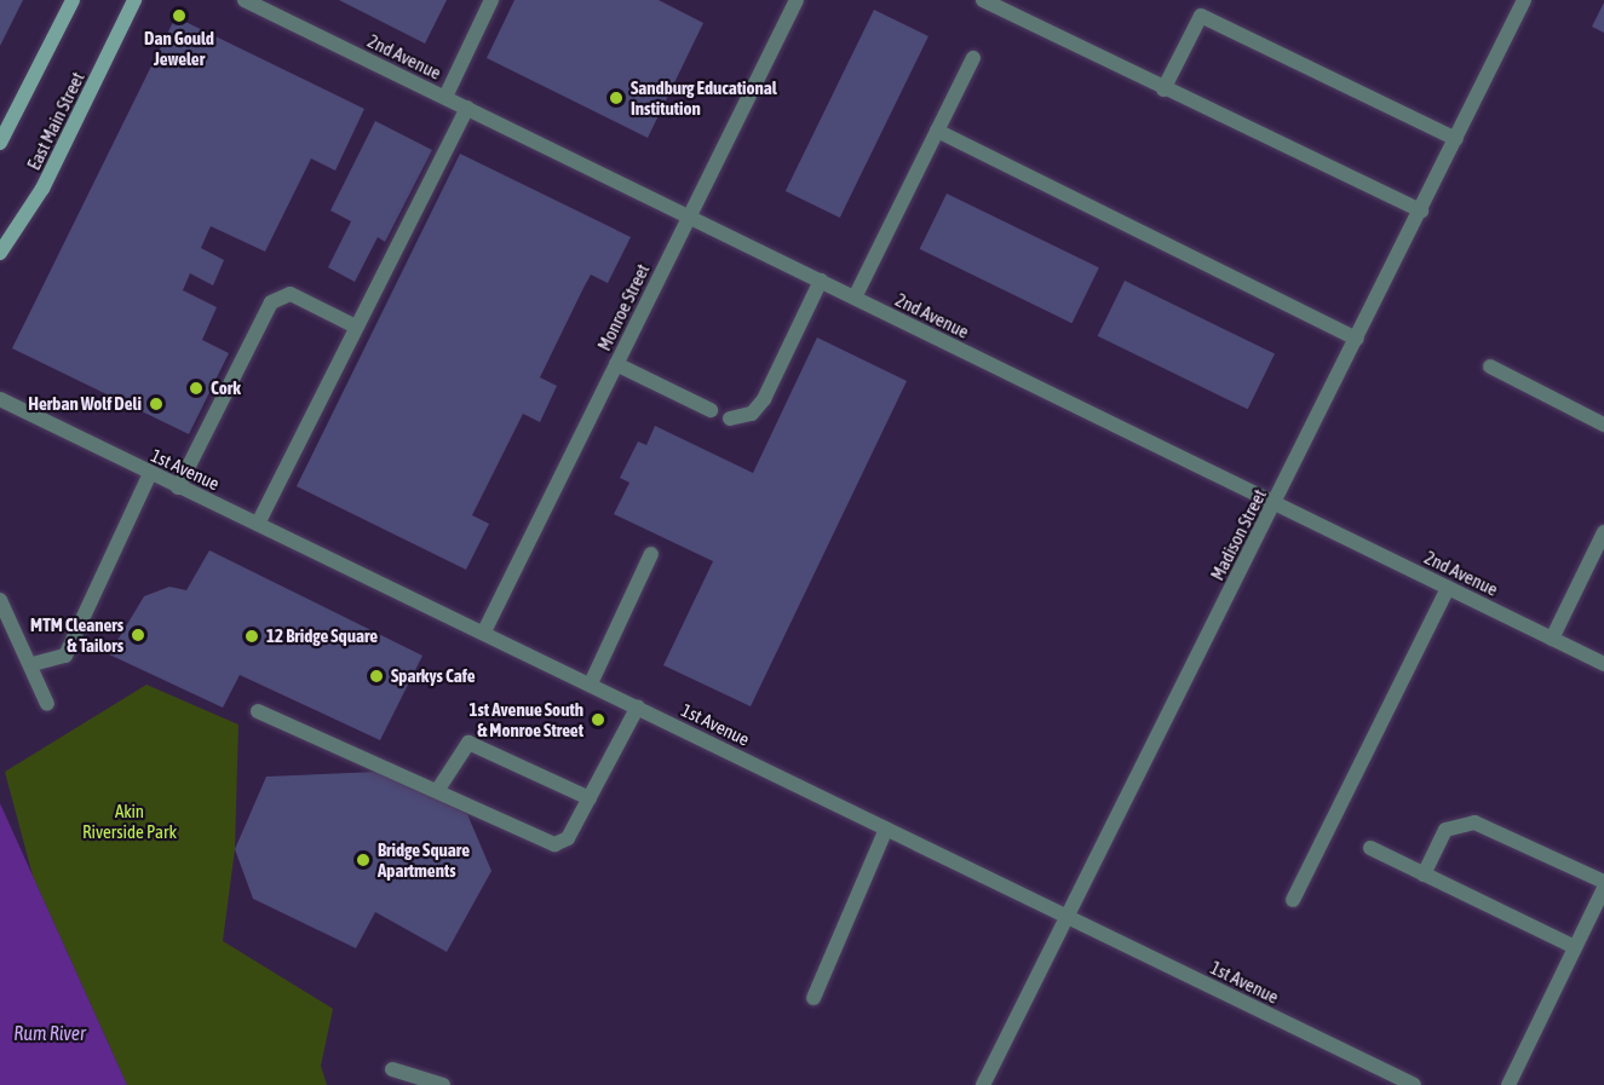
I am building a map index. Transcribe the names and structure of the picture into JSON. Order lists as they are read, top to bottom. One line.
{"streets":{"main road":["East Main Street"],"street":["2nd Avenue","Monroe Street","1st Avenue","Madison Street"]},"crossings":[["2nd Avenue","Monroe Street"],["2nd Avenue","Madison Street"],["Monroe Street","1st Avenue"],["1st Avenue","Madison Street"]],"water":["Rum River"],"parks":["Akin Riverside Park"],"places":["Dan Gould Jeweler","Sandburg Educational Institution","Cork","Herban Wolf Deli","MTM Cleaners & Tailors","12 Bridge Square","Sparkys Cafe","1st Avenue South & Monroe Street","Bridge Square Apartments"]}
